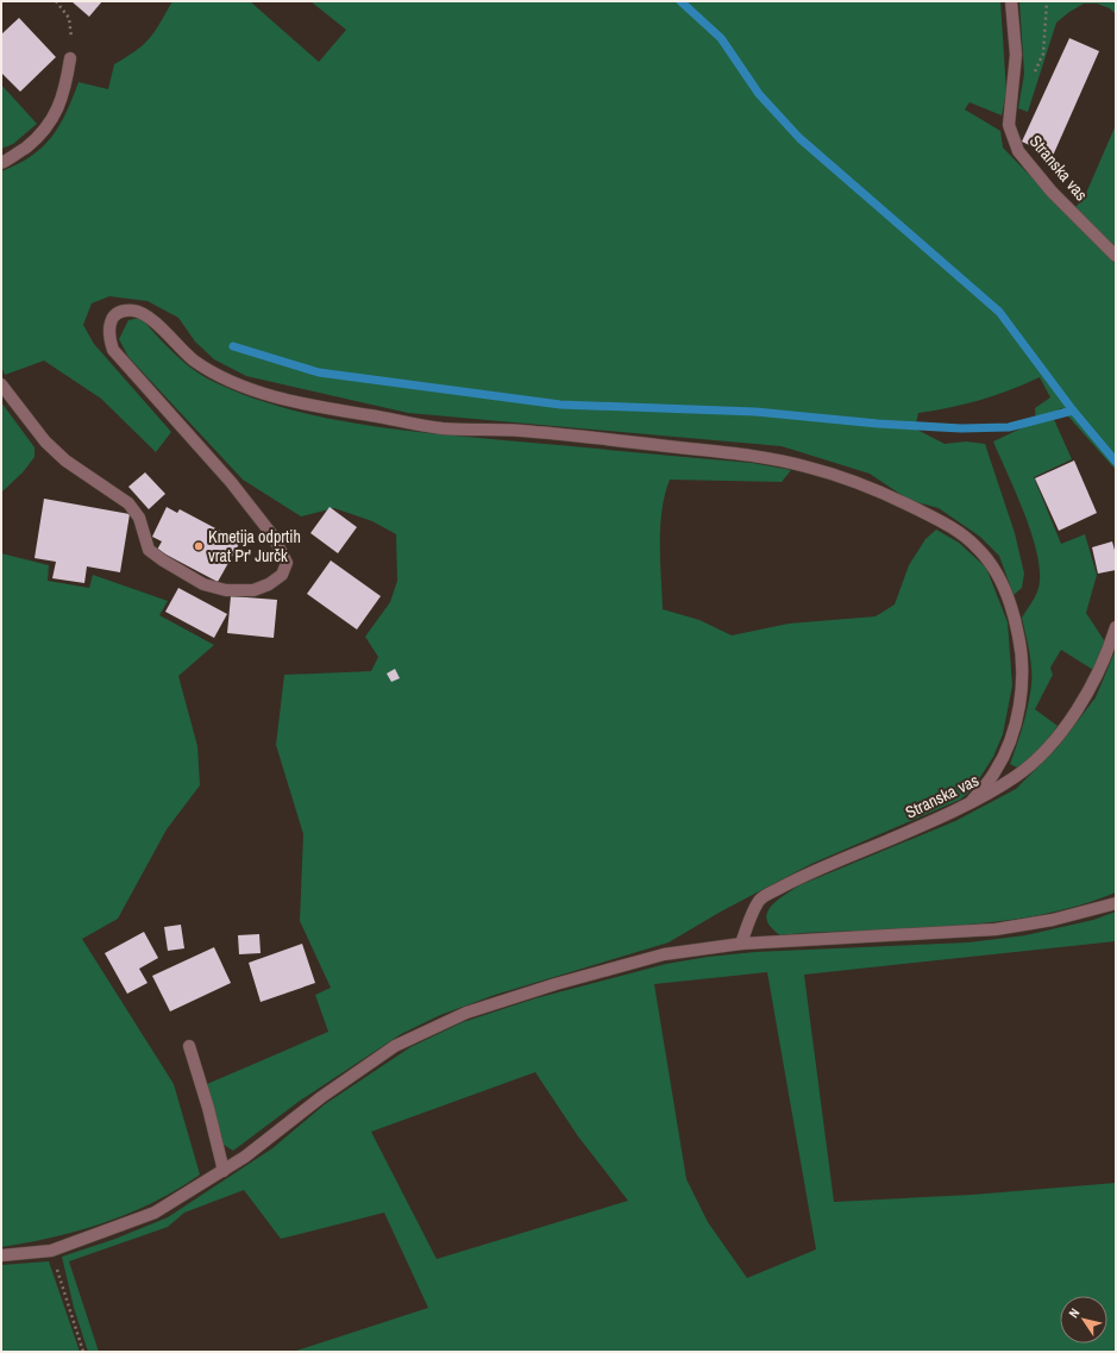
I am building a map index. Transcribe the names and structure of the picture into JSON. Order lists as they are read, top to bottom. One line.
{"streets":{"street":["Stranska vas"]},"places":["Kmetija odprtih vrat Pr' Jurčk"],"north":"top left"}
